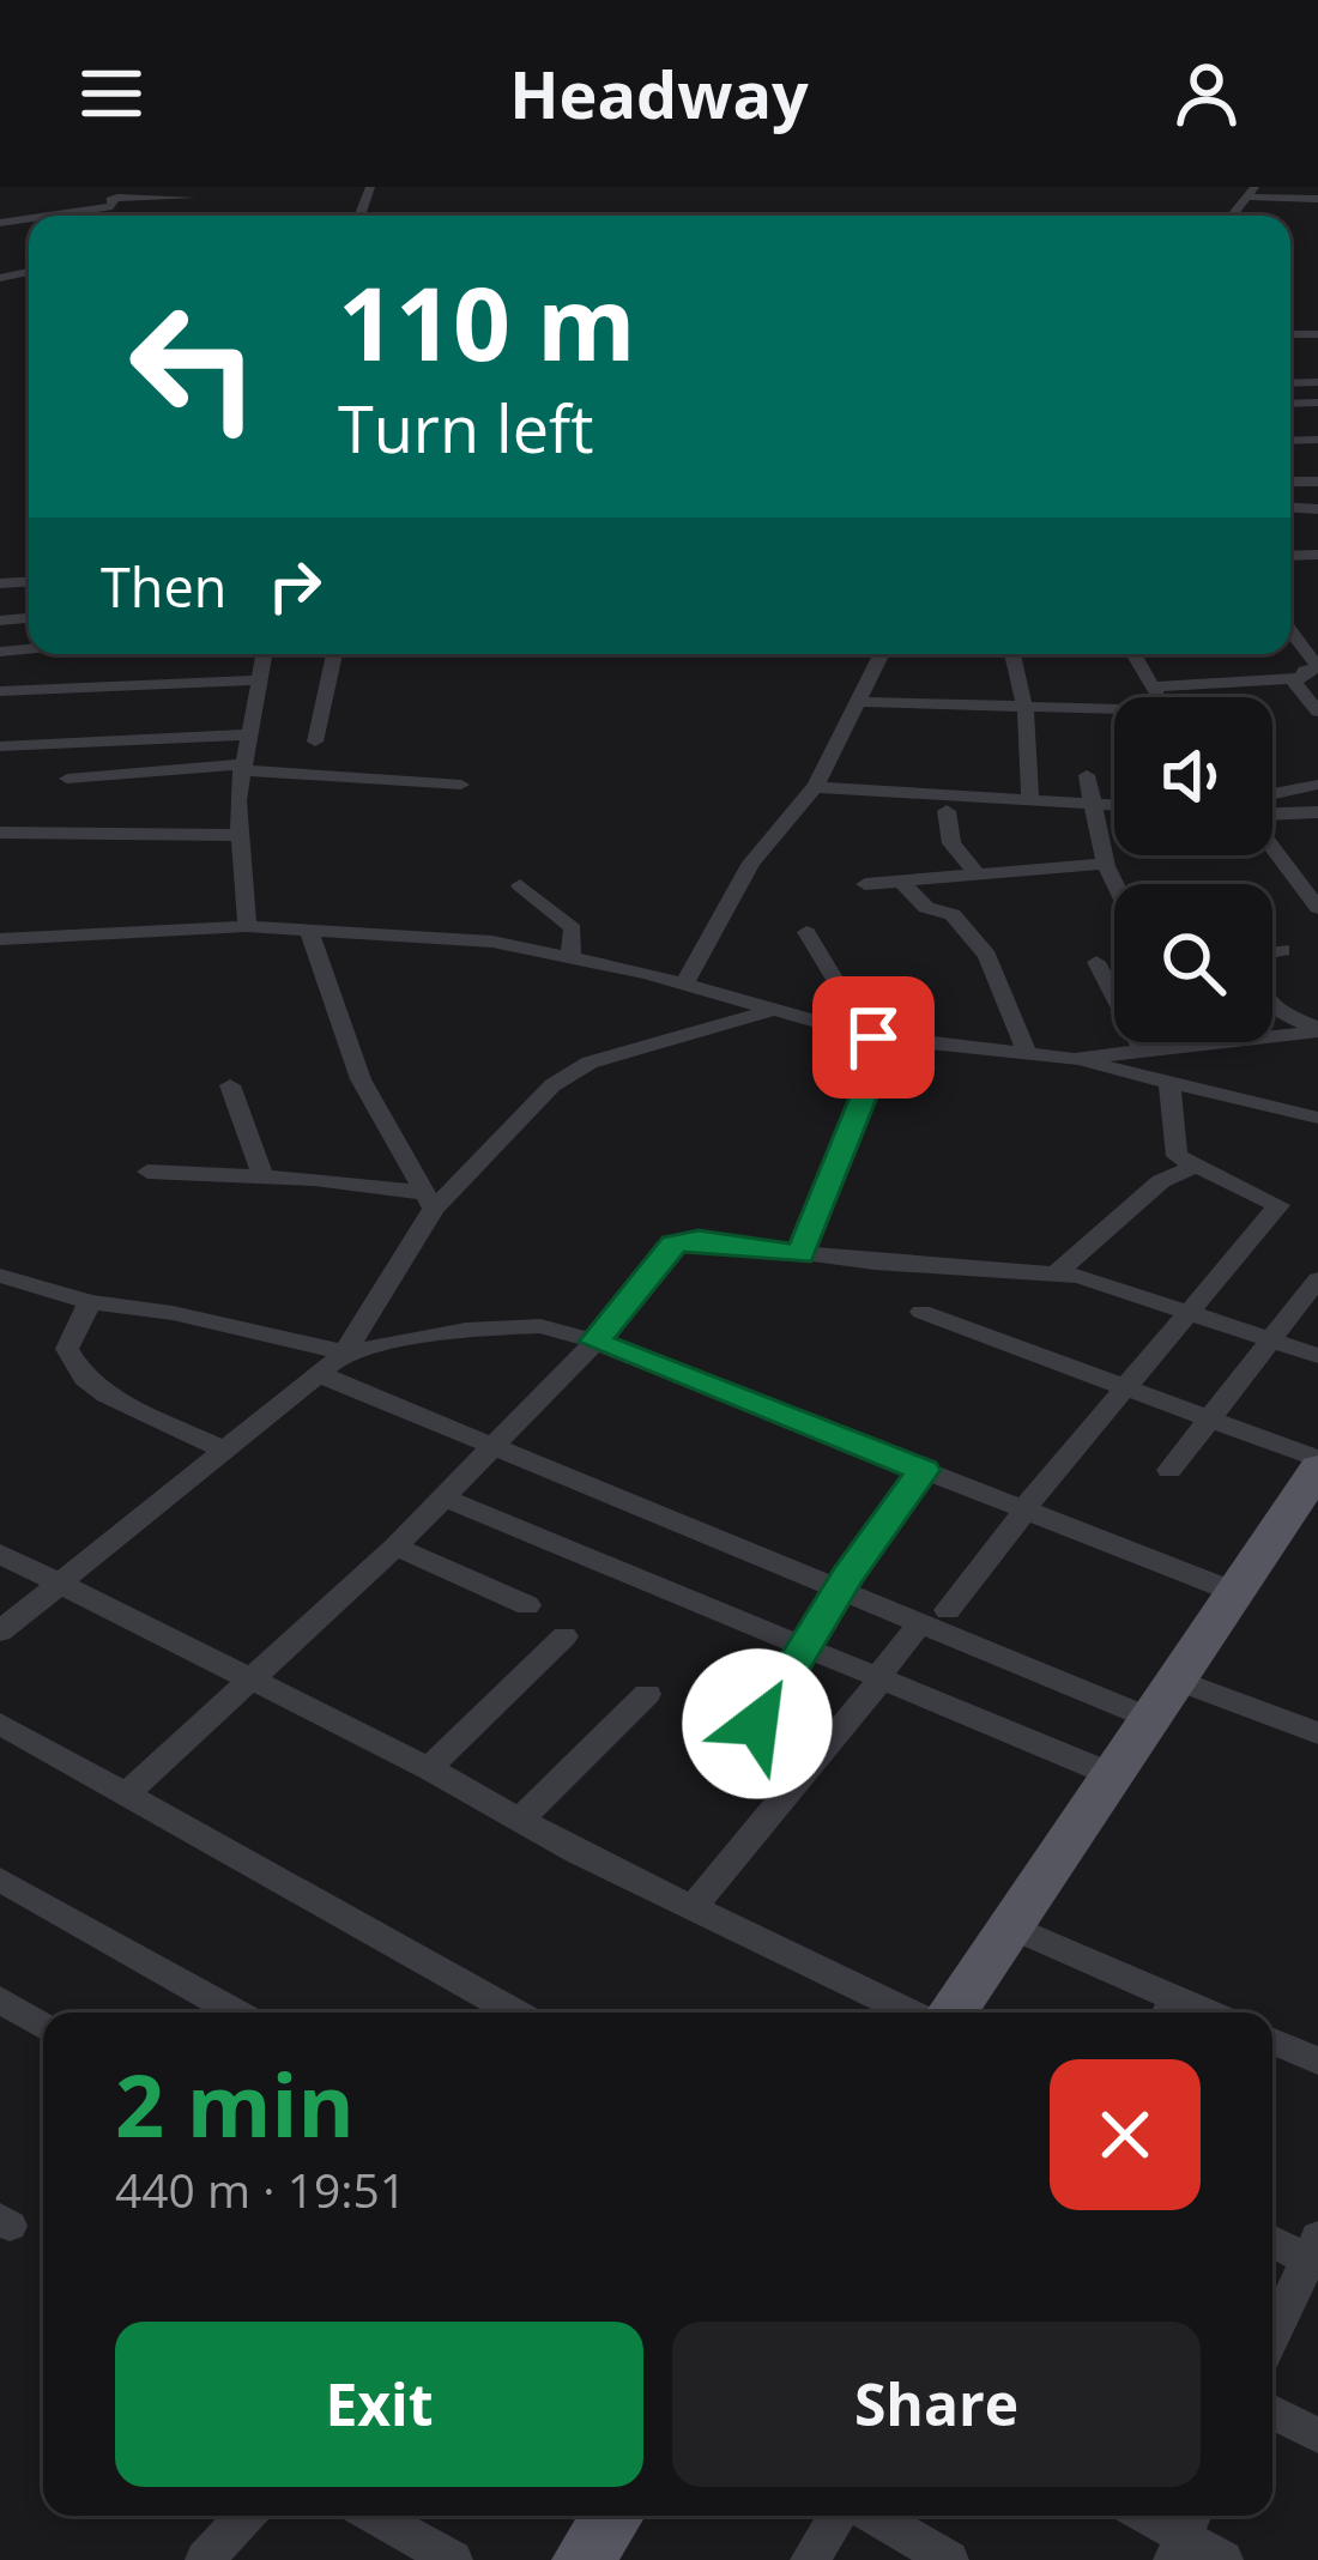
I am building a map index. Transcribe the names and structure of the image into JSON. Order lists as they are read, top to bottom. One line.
{"page":{"header":"Headway","turn":["110 m","Turn left"],"then":"Then","heading":["2 min","440 m · 19:51"],"buttons":["Exit","Share"]}}
